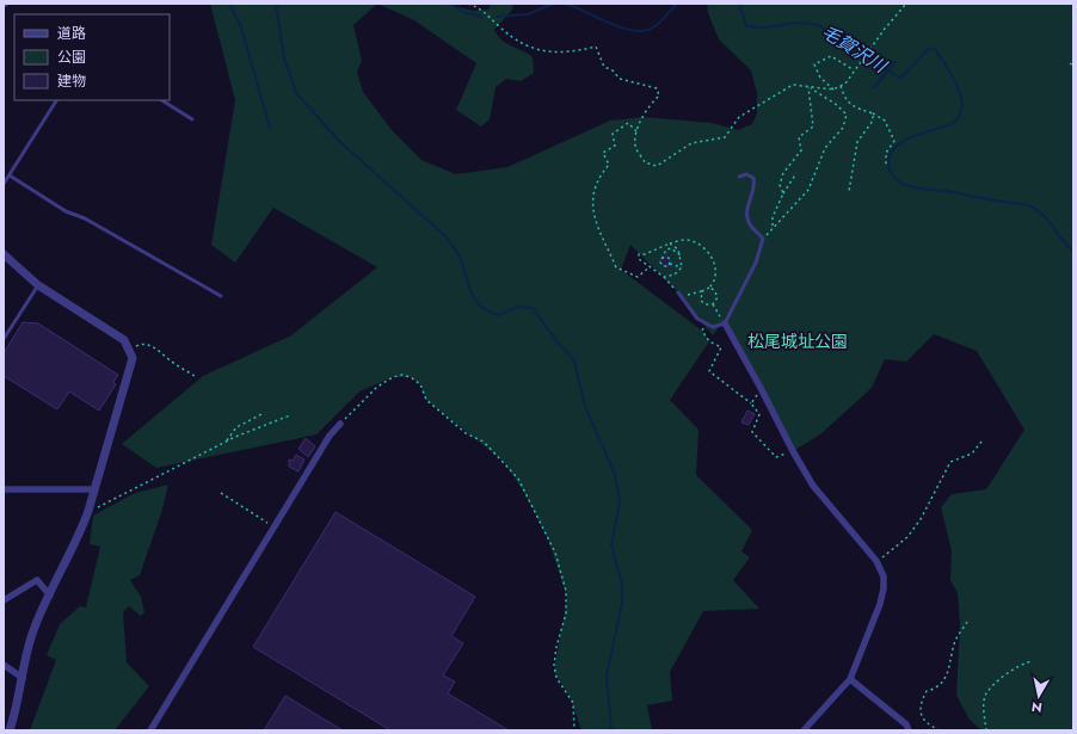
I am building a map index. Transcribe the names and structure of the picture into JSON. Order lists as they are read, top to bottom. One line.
{"water":["毛賀沢川"],"parks":["松尾城址公園"],"legend":["道路","公園","建物"],"north":"bottom"}
